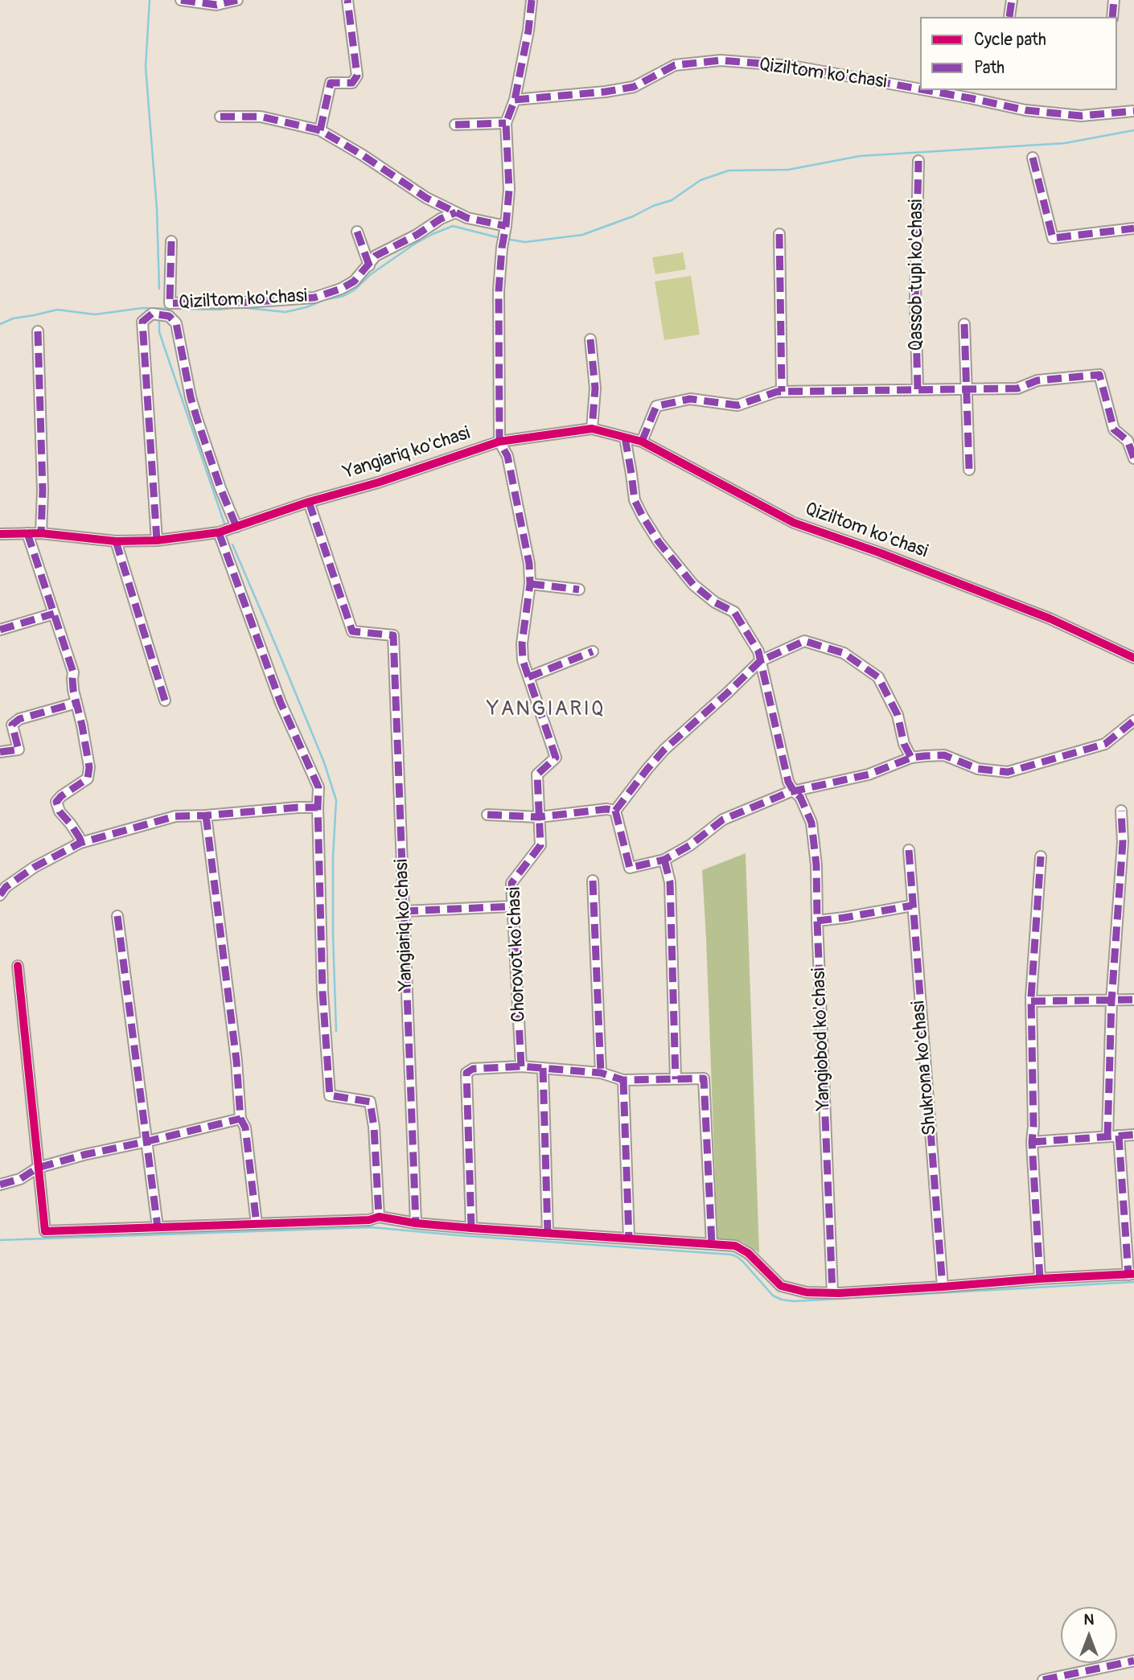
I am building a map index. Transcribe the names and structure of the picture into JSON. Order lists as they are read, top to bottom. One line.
{"streets":{"street":["Qiziltom ko'chasi","Qassob tupi ko'chasi","Yangiariq ko'chasi","Chorovot ko'chasi","Yangiobod ko'chasi","Shukrona ko'chasi"]},"crossings":[["Qiziltom ko'chasi","Yangiariq ko'chasi"]],"districts":["YANGIARIQ"],"legend":["Cycle path","Path"],"north":"top"}
